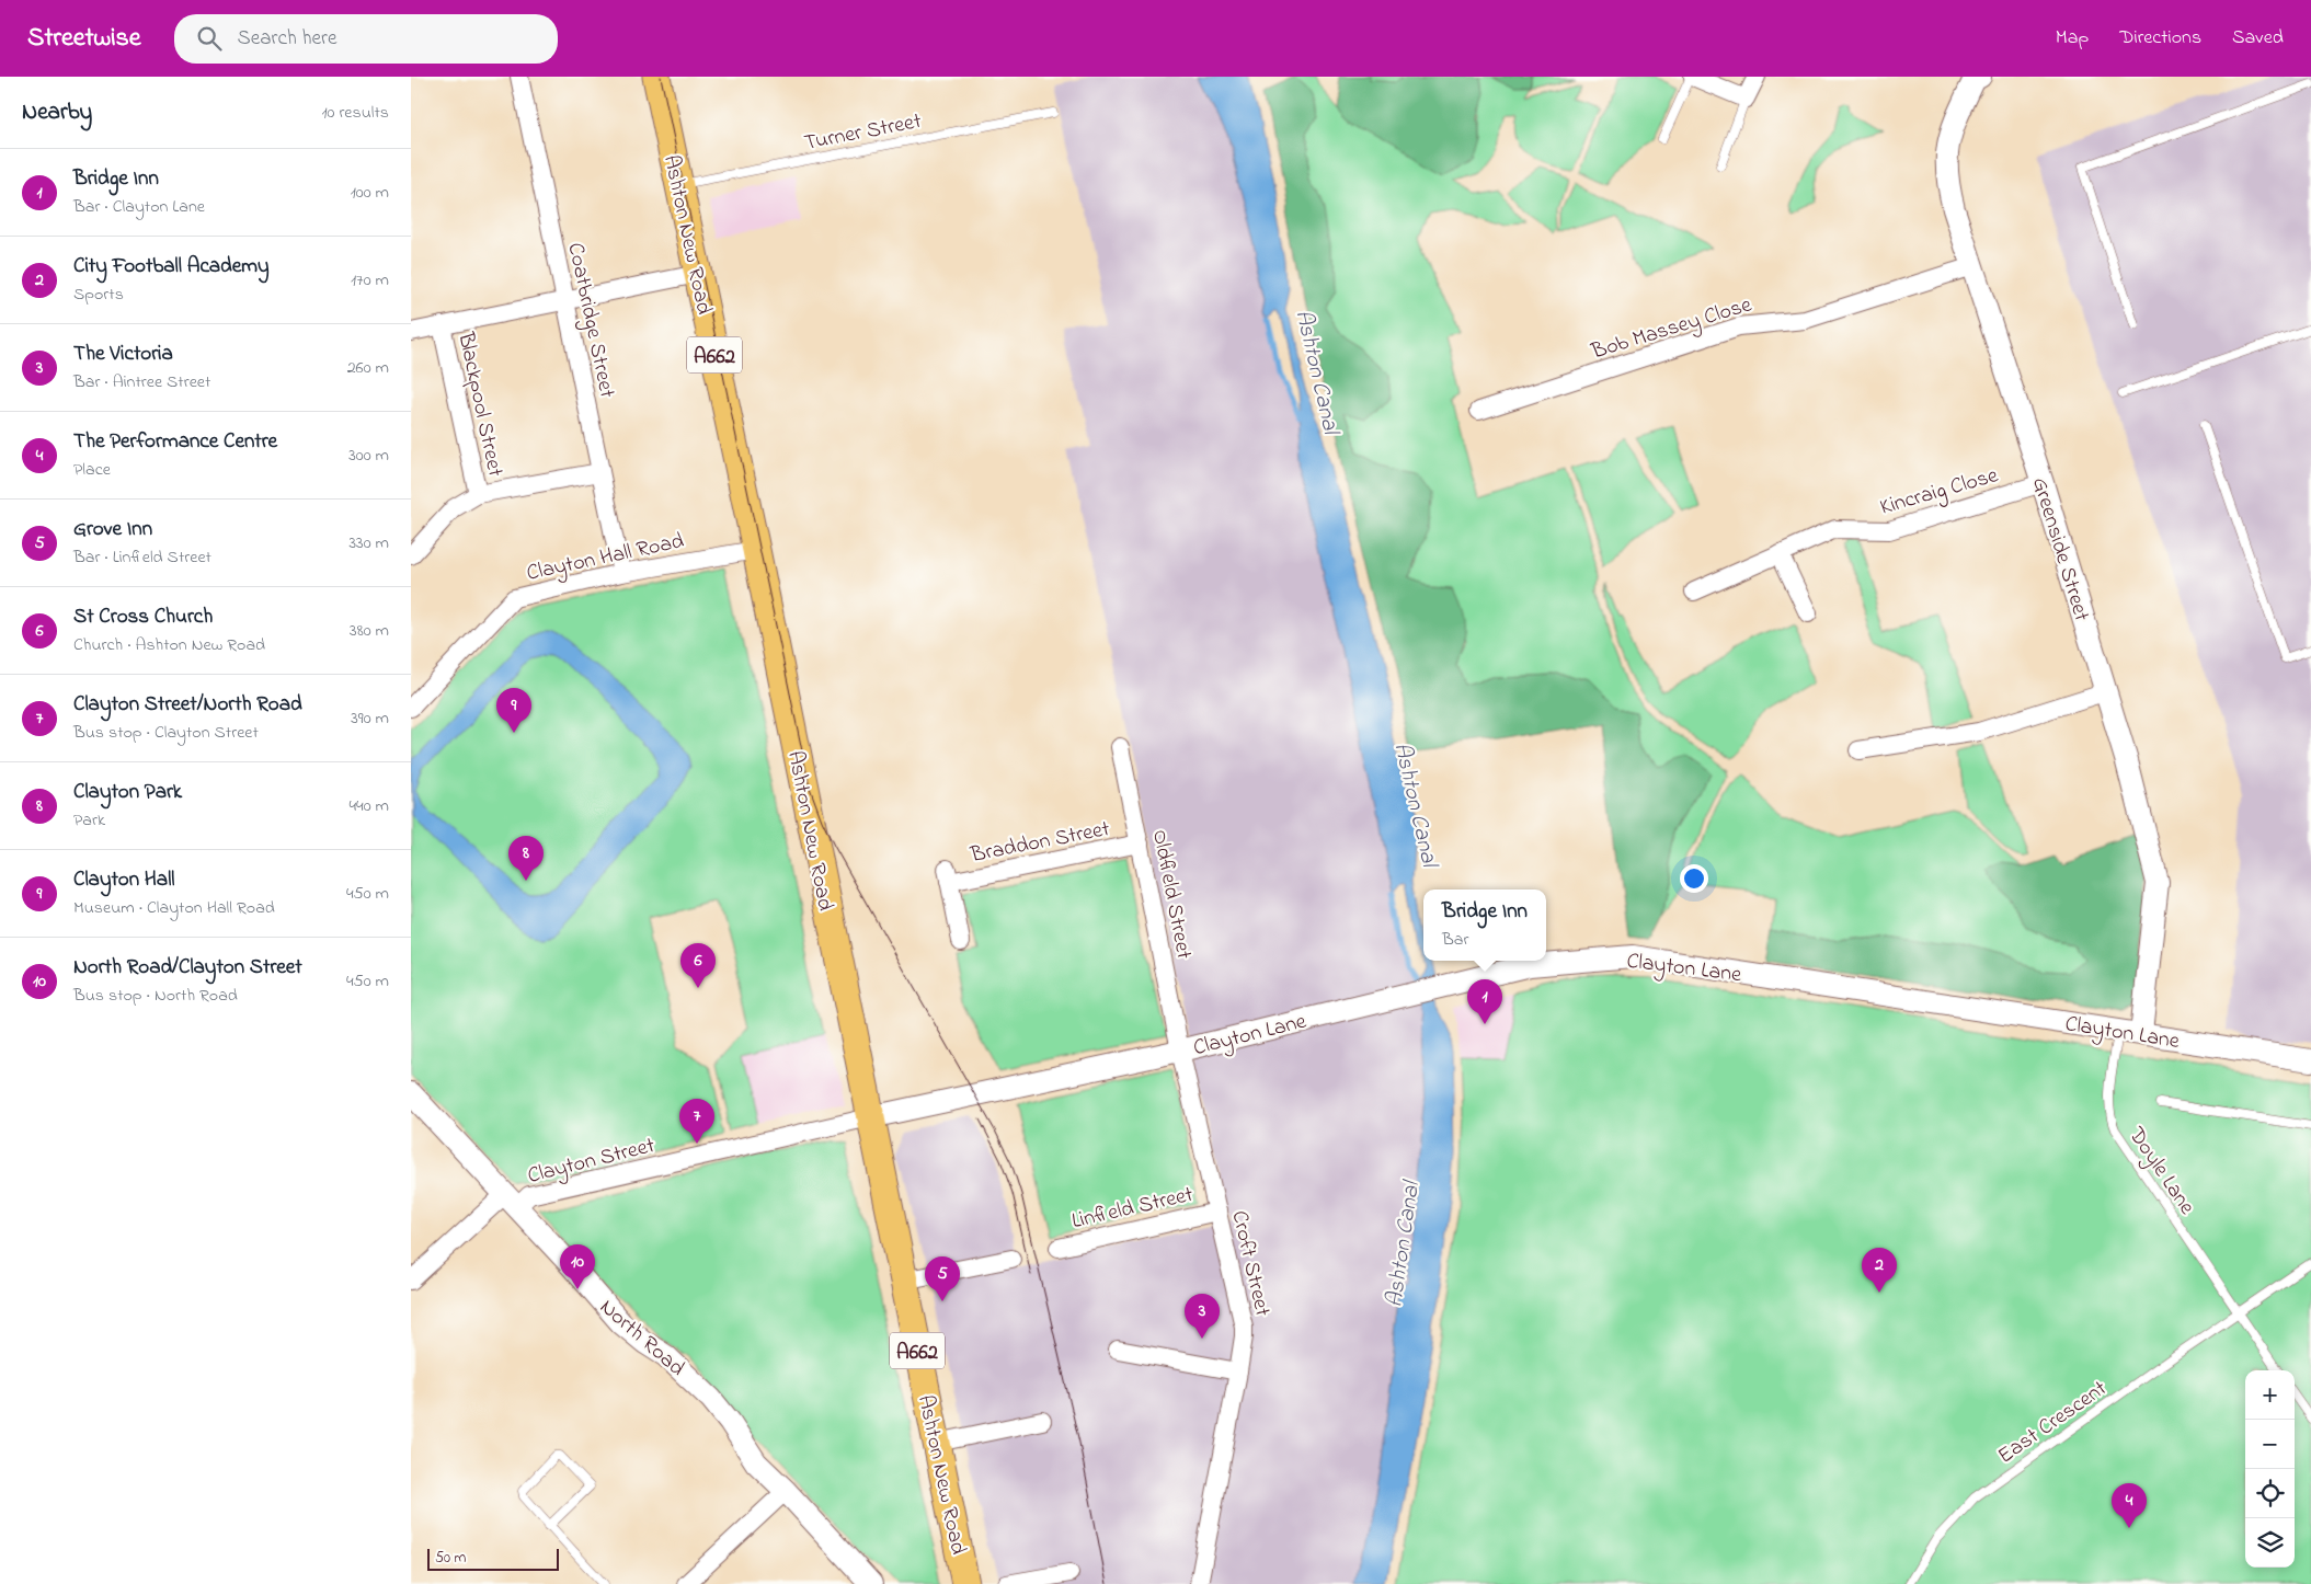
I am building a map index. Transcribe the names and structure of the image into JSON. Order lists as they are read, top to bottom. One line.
{"streets":{"main road":["Ashton New Road","A662"],"street":["Coatbridge Street","Bob Massey Close","Blackpool Street","Kincraig Close","Greenside Street","Clayton Hall Road","Braddon Street","Oldfield Street","Clayton Lane","Clayton Street","Linfield Street","Croft Street","North Road"],"lane":["Turner Street","Doyle Lane","East Crescent"]},"crossings":[["Turner Street","Ashton New Road"],["Ashton New Road","Clayton Hall Road"],["Ashton New Road","Clayton Lane"],["Ashton New Road","Clayton Street"],["Coatbridge Street","Clayton Hall Road"],["Bob Massey Close","Greenside Street"],["Kincraig Close","Greenside Street"],["Greenside Street","Clayton Lane"],["Braddon Street","Oldfield Street"],["Oldfield Street","Clayton Lane"],["Oldfield Street","Croft Street"],["Clayton Lane","Clayton Street"],["Clayton Lane","Doyle Lane"],["Clayton Lane","Croft Street"],["Clayton Street","North Road"],["Doyle Lane","East Crescent"],["Linfield Street","Croft Street"]],"water":["Ashton Canal"],"scale_bar":"50 m","page":{"header":"Streetwise","search":"Search here","nav":["Map","Directions","Saved"],"heading":["Nearby","10 results"],"list":[{"mark":"1","name":"Bridge Inn","note":"Bar · Clayton Lane","value":"100 m"},{"mark":"2","name":"City Football Academy","note":"Sports","value":"170 m"},{"mark":"3","name":"The Victoria","note":"Bar · Aintree Street","value":"260 m"},{"mark":"4","name":"The Performance Centre","note":"Place","value":"300 m"},{"mark":"5","name":"Grove Inn","note":"Bar · Linfield Street","value":"330 m"},{"mark":"6","name":"St Cross Church","note":"Church · Ashton New Road","value":"380 m"},{"mark":"7","name":"Clayton Street/North Road","note":"Bus stop · Clayton Street","value":"390 m"},{"mark":"8","name":"Clayton Park","note":"Park","value":"440 m"},{"mark":"9","name":"Clayton Hall","note":"Museum · Clayton Hall Road","value":"450 m"},{"mark":"10","name":"North Road/Clayton Street","note":"Bus stop · North Road","value":"450 m"}],"pins":["9","8","6","1","7","10","2","5","3","4"],"popup":["Bridge Inn","Bar"],"map_buttons":["+","−"],"scale":"50 m"}}
